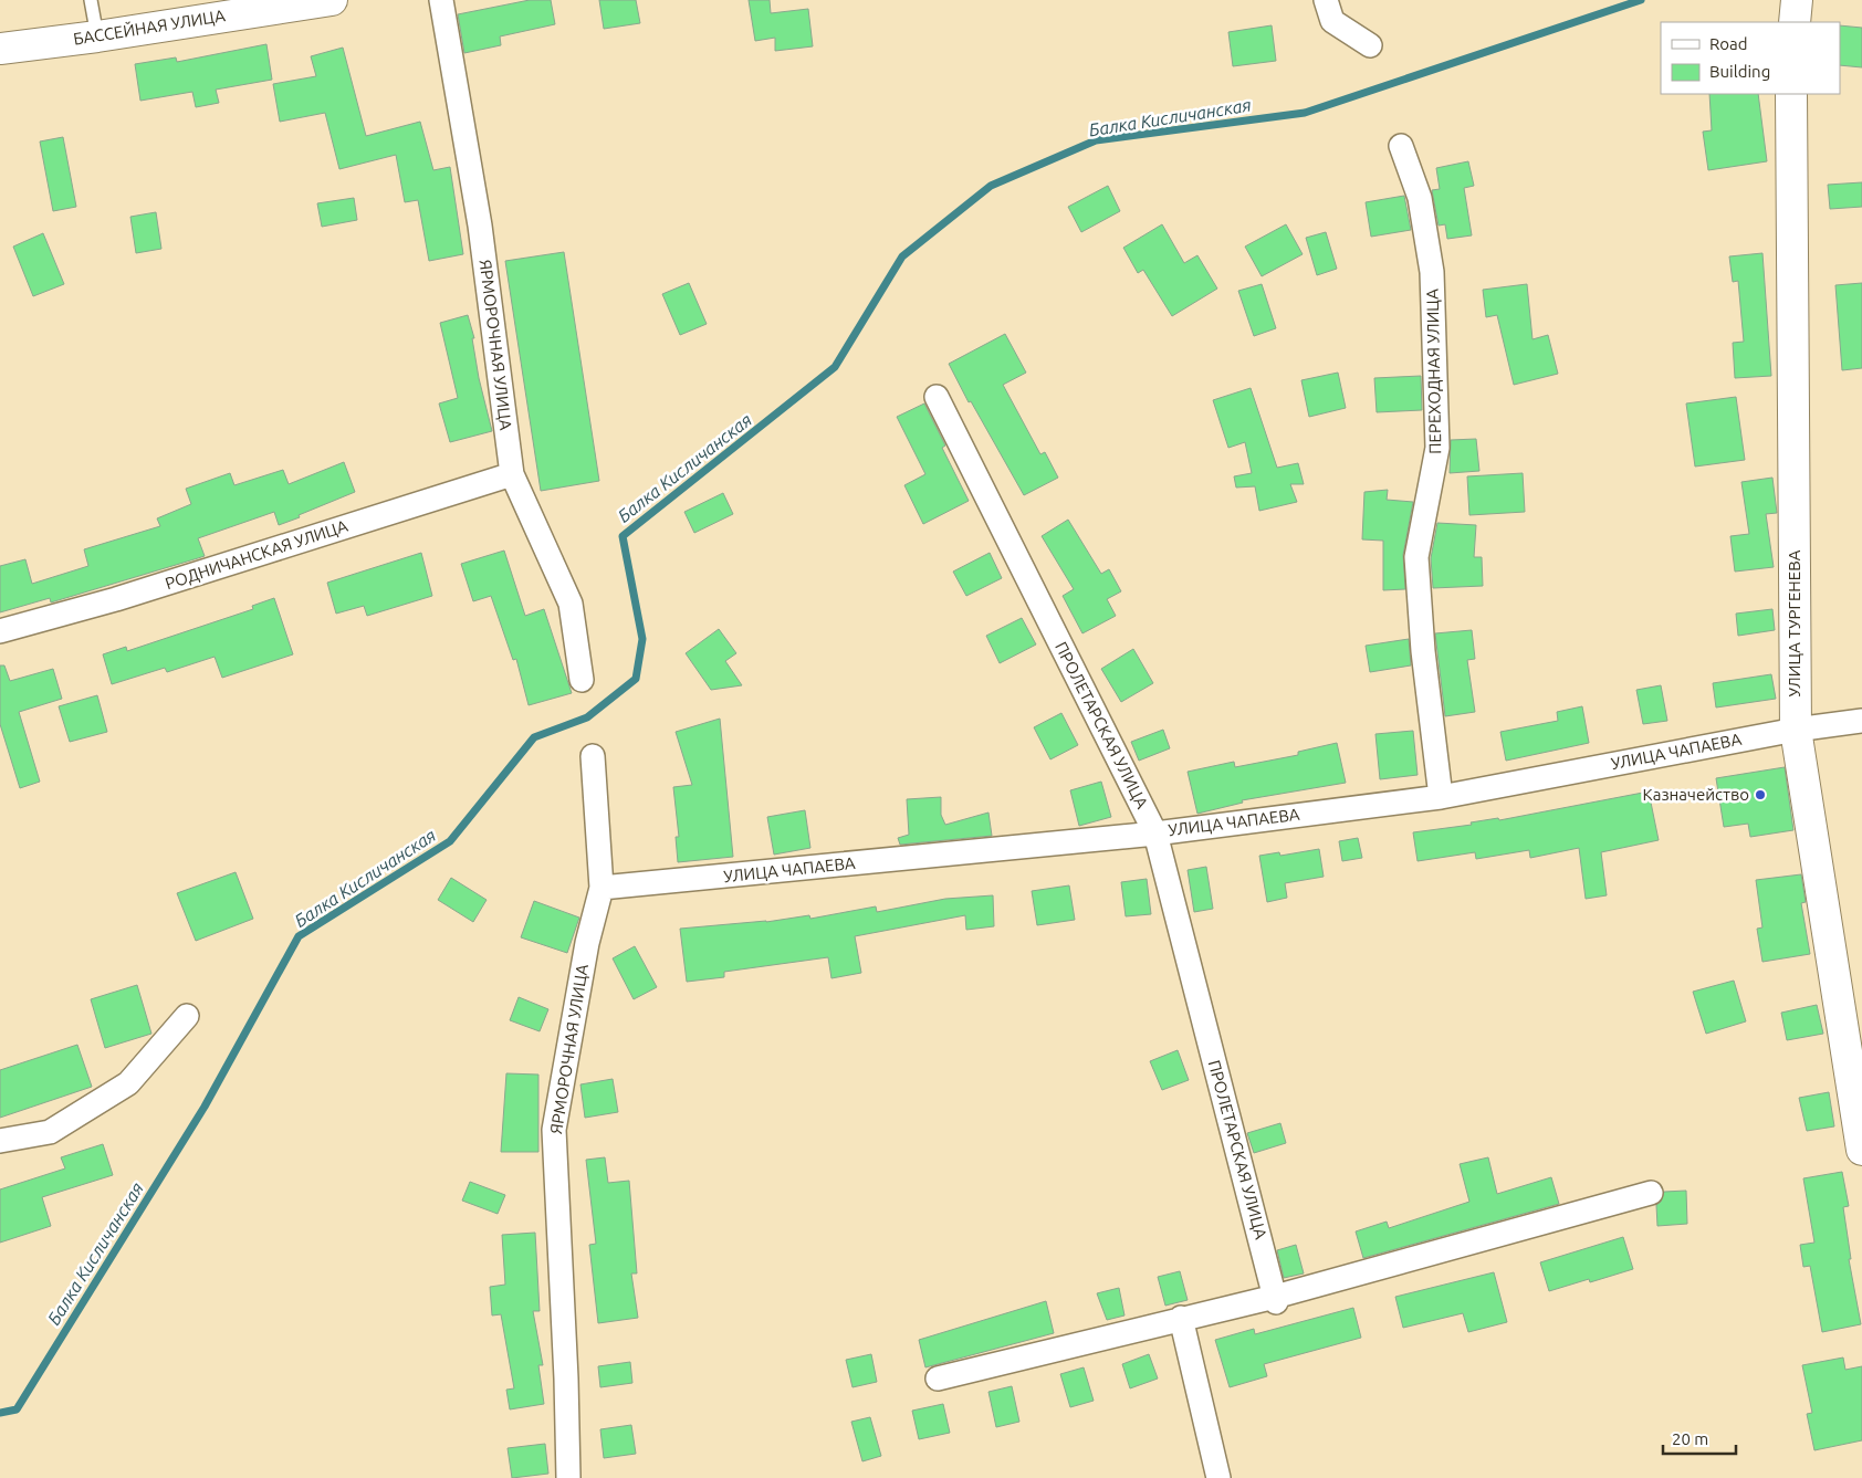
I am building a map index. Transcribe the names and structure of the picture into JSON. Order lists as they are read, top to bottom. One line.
{"streets":{"main road":["БАССЕЙНАЯ УЛИЦА","УЛИЦА ТУРГЕНЕВА"],"street":["ЯРМОРОЧНАЯ УЛИЦА","ПЕРЕХОДНАЯ УЛИЦА","РОДНИЧАНСКАЯ УЛИЦА","ПРОЛЕТАРСКАЯ УЛИЦА","УЛИЦА ЧАПАЕВА"]},"crossings":[["ЯРМОРОЧНАЯ УЛИЦА","РОДНИЧАНСКАЯ УЛИЦА"],["ЯРМОРОЧНАЯ УЛИЦА","УЛИЦА ЧАПАЕВА"],["ПЕРЕХОДНАЯ УЛИЦА","УЛИЦА ЧАПАЕВА"],["УЛИЦА ТУРГЕНЕВА","УЛИЦА ЧАПАЕВА"],["ПРОЛЕТАРСКАЯ УЛИЦА","УЛИЦА ЧАПАЕВА"]],"water":["Балка Кисличанская"],"places":["Казначейство"],"legend":["Road","Building"],"scale_bar":"20 m"}
